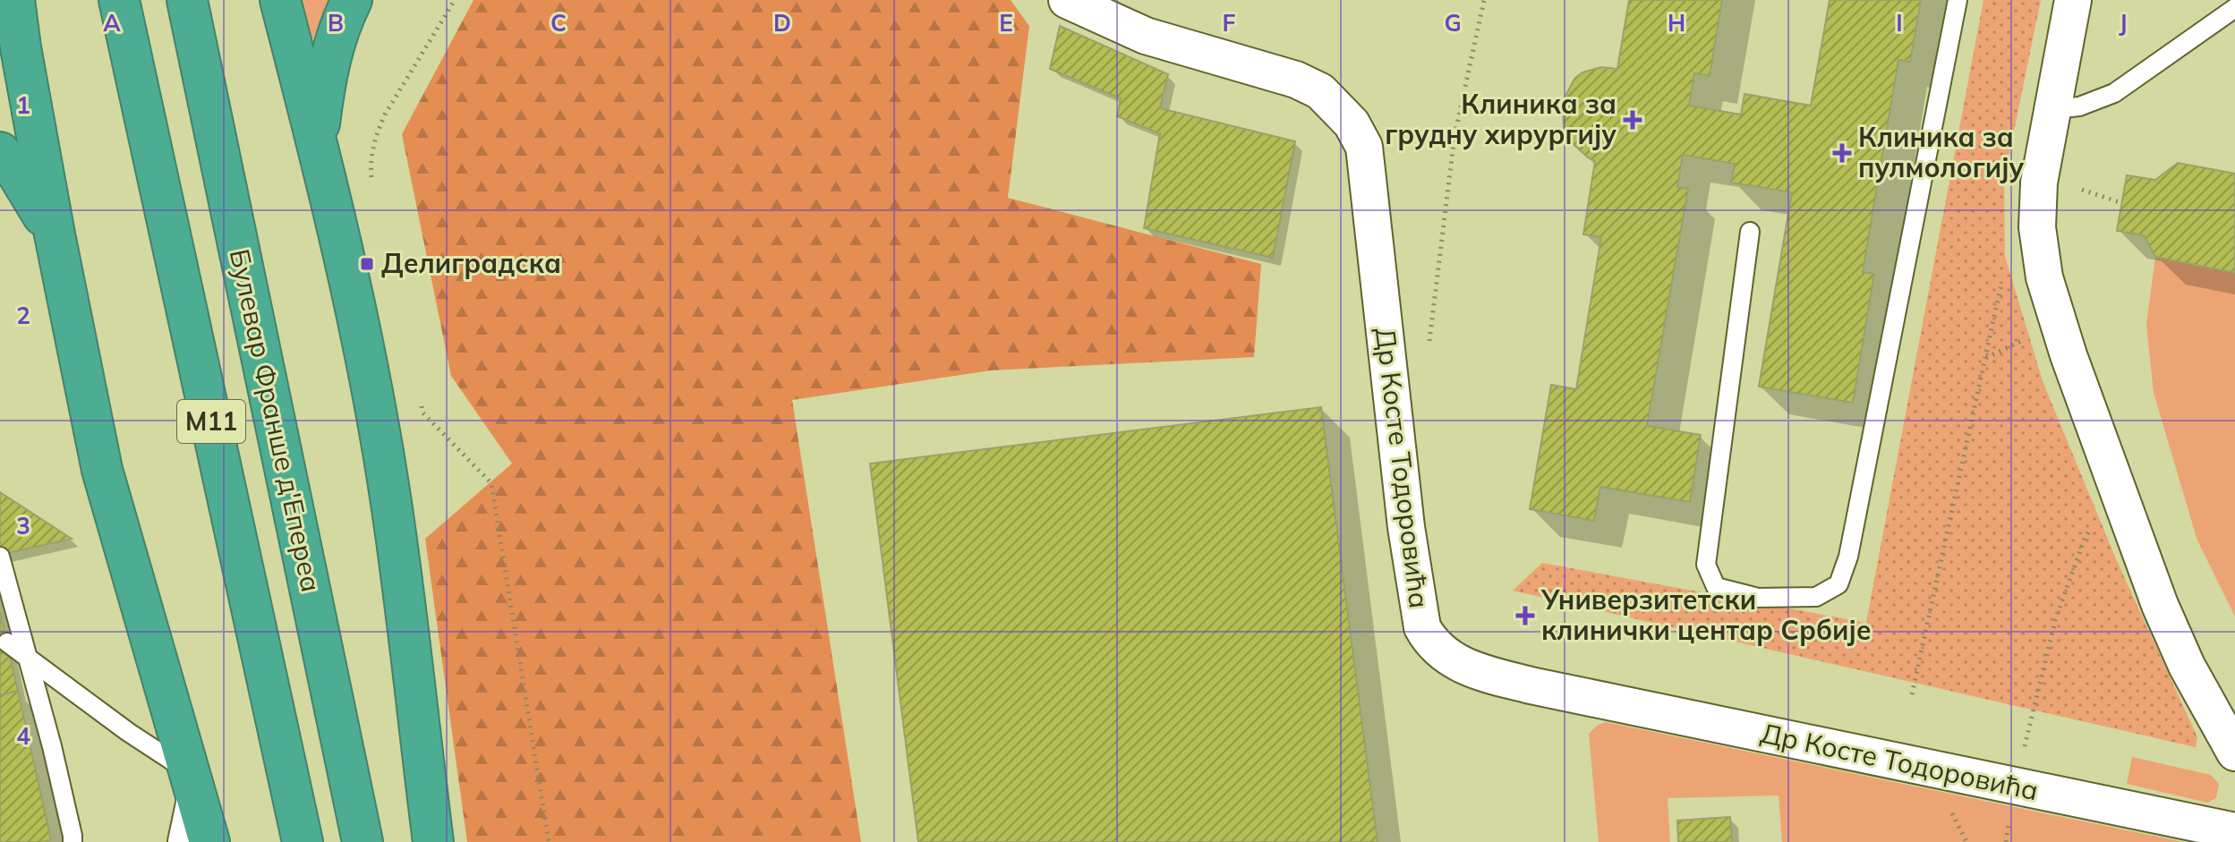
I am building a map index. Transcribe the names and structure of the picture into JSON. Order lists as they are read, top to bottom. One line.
{"streets":{"highway":["Булевар Франше д'Епереа","M11"],"street":["Др Косте Тодоровића"]},"places":{"health":["Клиника за грудну хирургију","Клиника за пулмологију","Универзитетски клинички центар Србије"],"transit":["Делиградска"]},"grid":{"columns":["A","B","C","D","E","F","G","H","I","J"],"rows":["1","2","3","4"]}}
